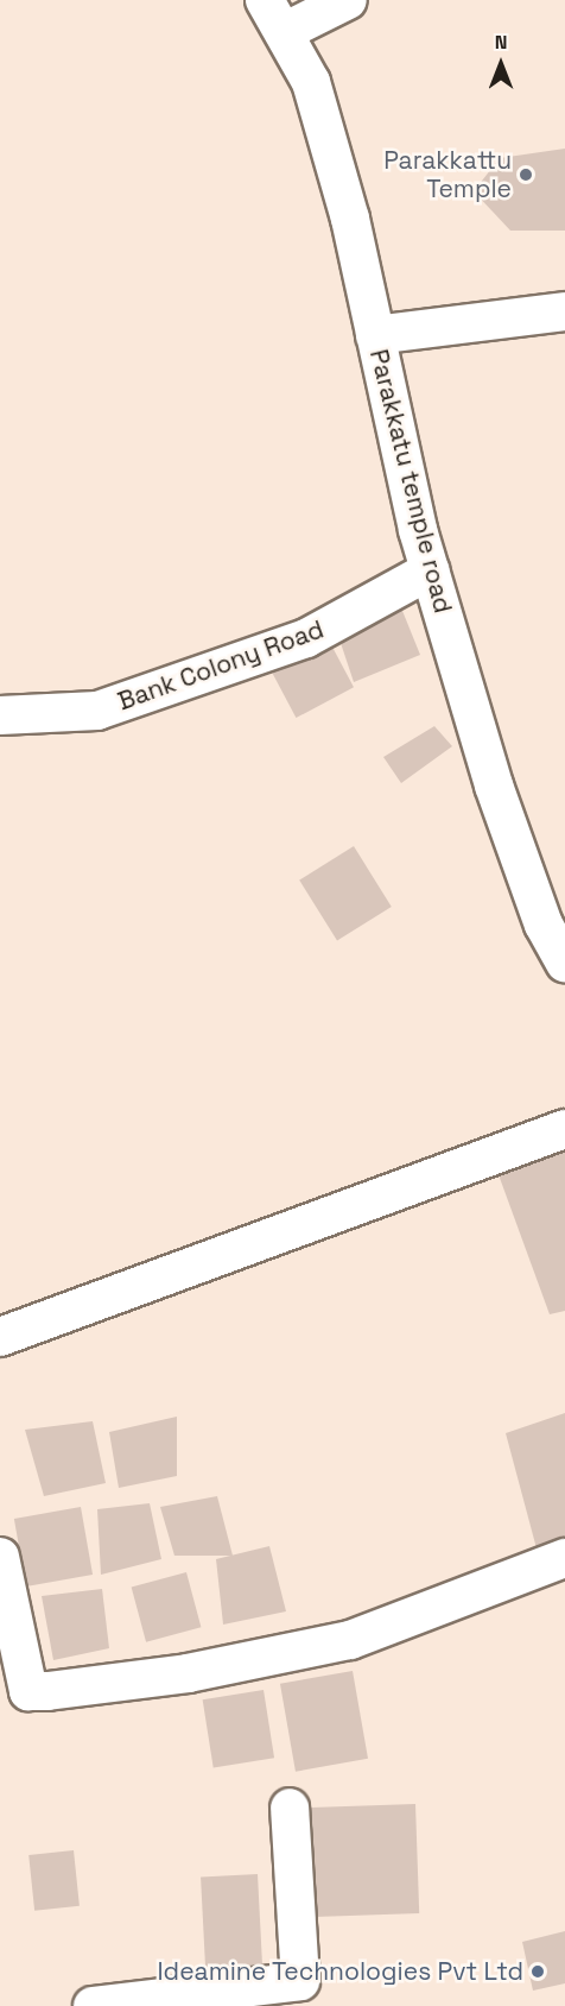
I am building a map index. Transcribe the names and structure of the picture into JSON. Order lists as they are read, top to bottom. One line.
{"streets":{"street":["Parakkatu temple road","Bank Colony Road"]},"crossings":[["Parakkatu temple road","Bank Colony Road"]],"places":["Parakkattu Temple","Ideamine Technologies Pvt Ltd"],"north":"top"}
